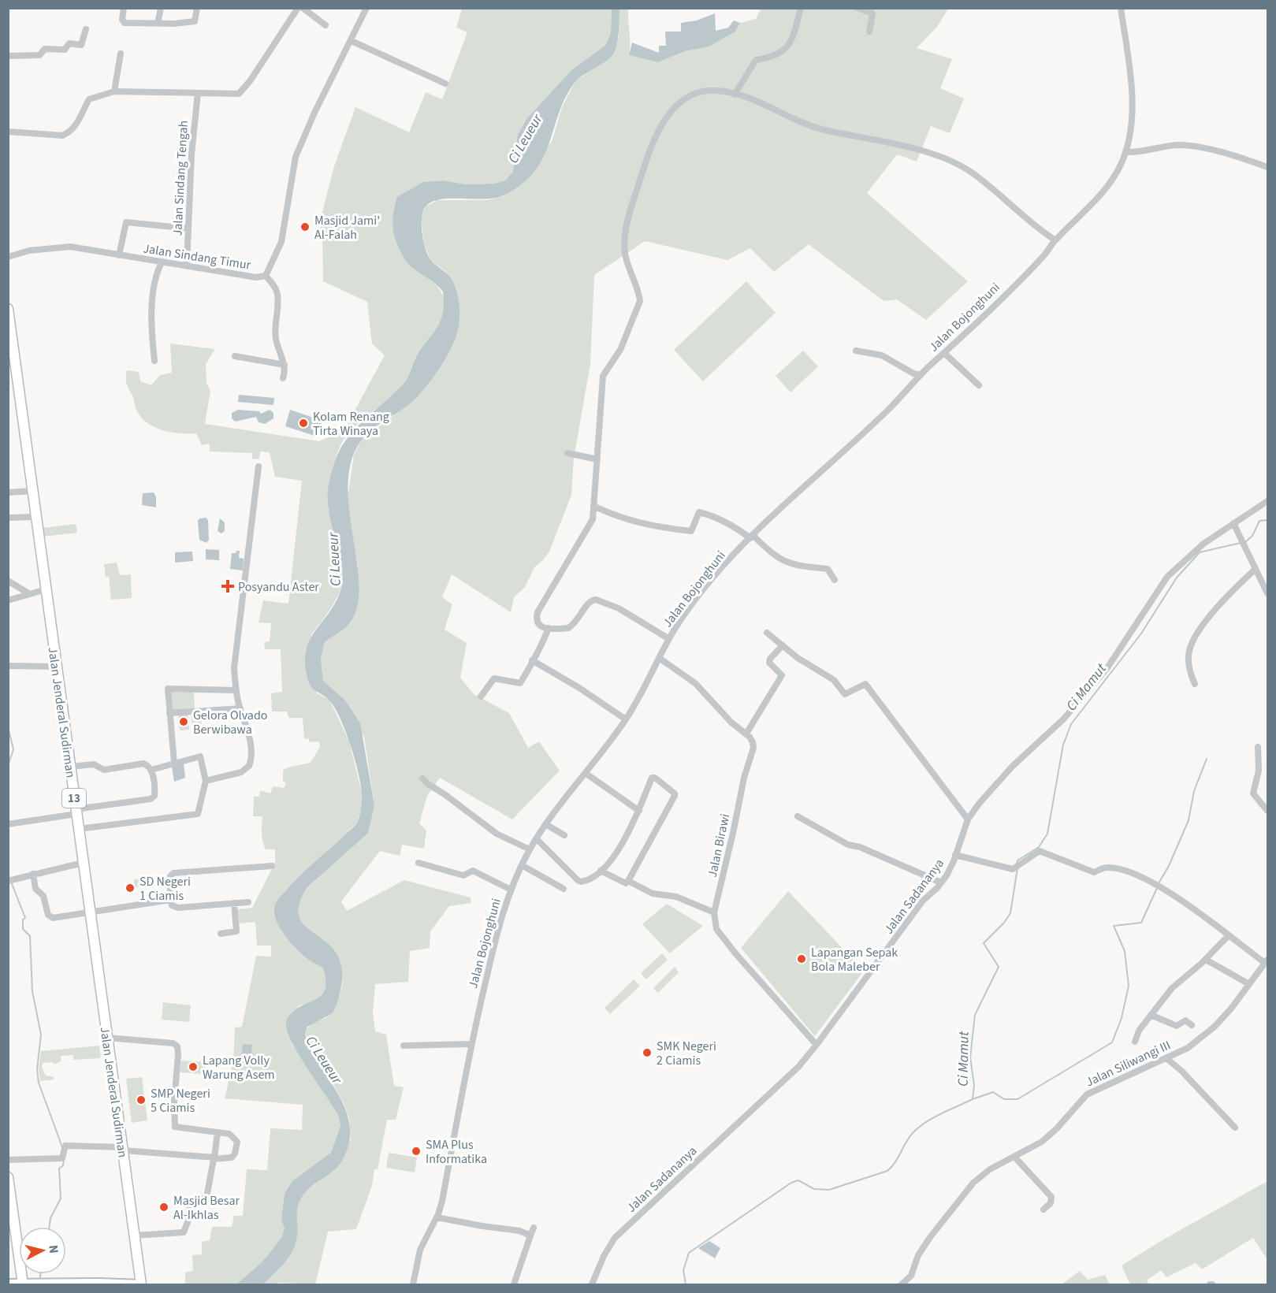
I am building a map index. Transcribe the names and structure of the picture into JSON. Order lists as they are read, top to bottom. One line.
{"streets":{"highway":["Jalan Jenderal Sudirman","13"],"street":["Jalan Sindang Tengah","Jalan Sindang Timur","Jalan Bojonghuni","Jalan Birawi","Jalan Sadananya","Jalan Siliwangi III"]},"crossings":[["Jalan Sindang Tengah","Jalan Sindang Timur"]],"water":["Ci Leueur","Ci Mamut"],"places":{"other":["Masjid Jami' Al-Falah","Kolam Renang Tirta Winaya","Gelora Olvado Berwibawa","SD Negeri 1 Ciamis","Lapangan Sepak Bola Maleber","SMK Negeri 2 Ciamis","Lapang Volly Warung Asem","SMP Negeri 5 Ciamis","SMA Plus Informatika","Masjid Besar Al-Ikhlas"],"health":["Posyandu Aster"]},"north":"right"}
